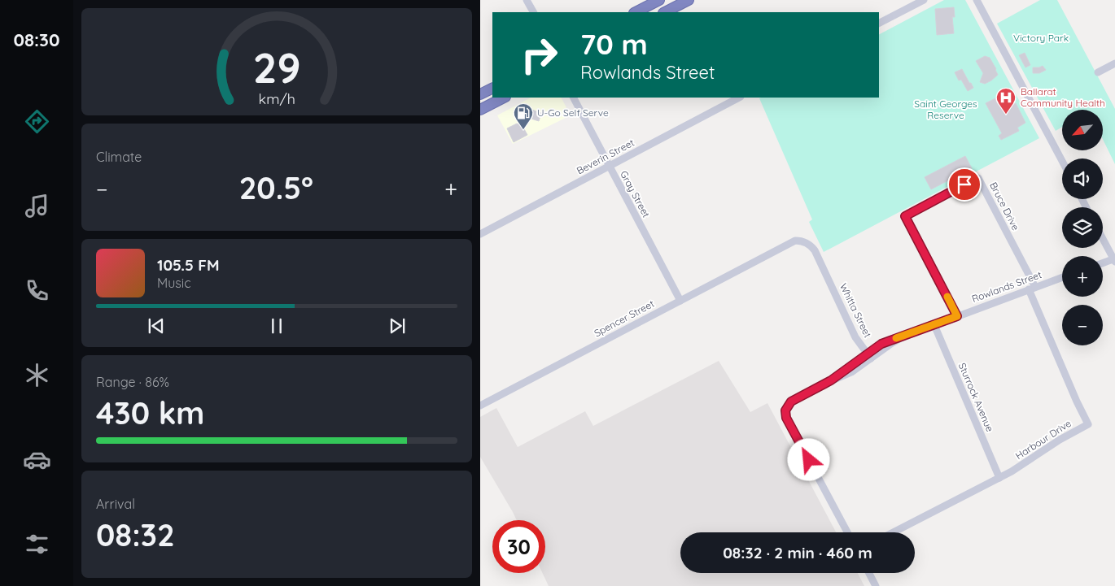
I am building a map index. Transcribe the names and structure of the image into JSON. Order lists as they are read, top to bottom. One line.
{"streets":{"street":["Beverin Street","Gray Street","Bruce Drive","Rowlands Street","Whitta Street","Spencer Street","Sturrock Avenue","Harbour Drive"]},"crossings":[["Beverin Street","Gray Street"],["Gray Street","Spencer Street"],["Bruce Drive","Rowlands Street"],["Bruce Drive","Harbour Drive"],["Rowlands Street","Whitta Street"],["Rowlands Street","Sturrock Avenue"],["Rowlands Street","Harbour Drive"],["Whitta Street","Spencer Street"],["Sturrock Avenue","Harbour Drive"]],"parks":["Victory Park","Saint Georges Reserve"],"places":{"hospital":["Ballarat Community Health"],"fuel station":["U-Go Self Serve"]},"north":"bottom left","page":{"tabs":"08:30","turn":["70 m","Rowlands Street"],"map_buttons":["+","−"],"tile":["Climate",["Range · 86%","430 km"],["Arrival","08:32"]],"heat":["−","20.5°","+"],"song":["105.5 FM","Music"],"limit":"30","trip":"08:32 · 2 min · 460 m","gauge":["29","km/h"]}}
